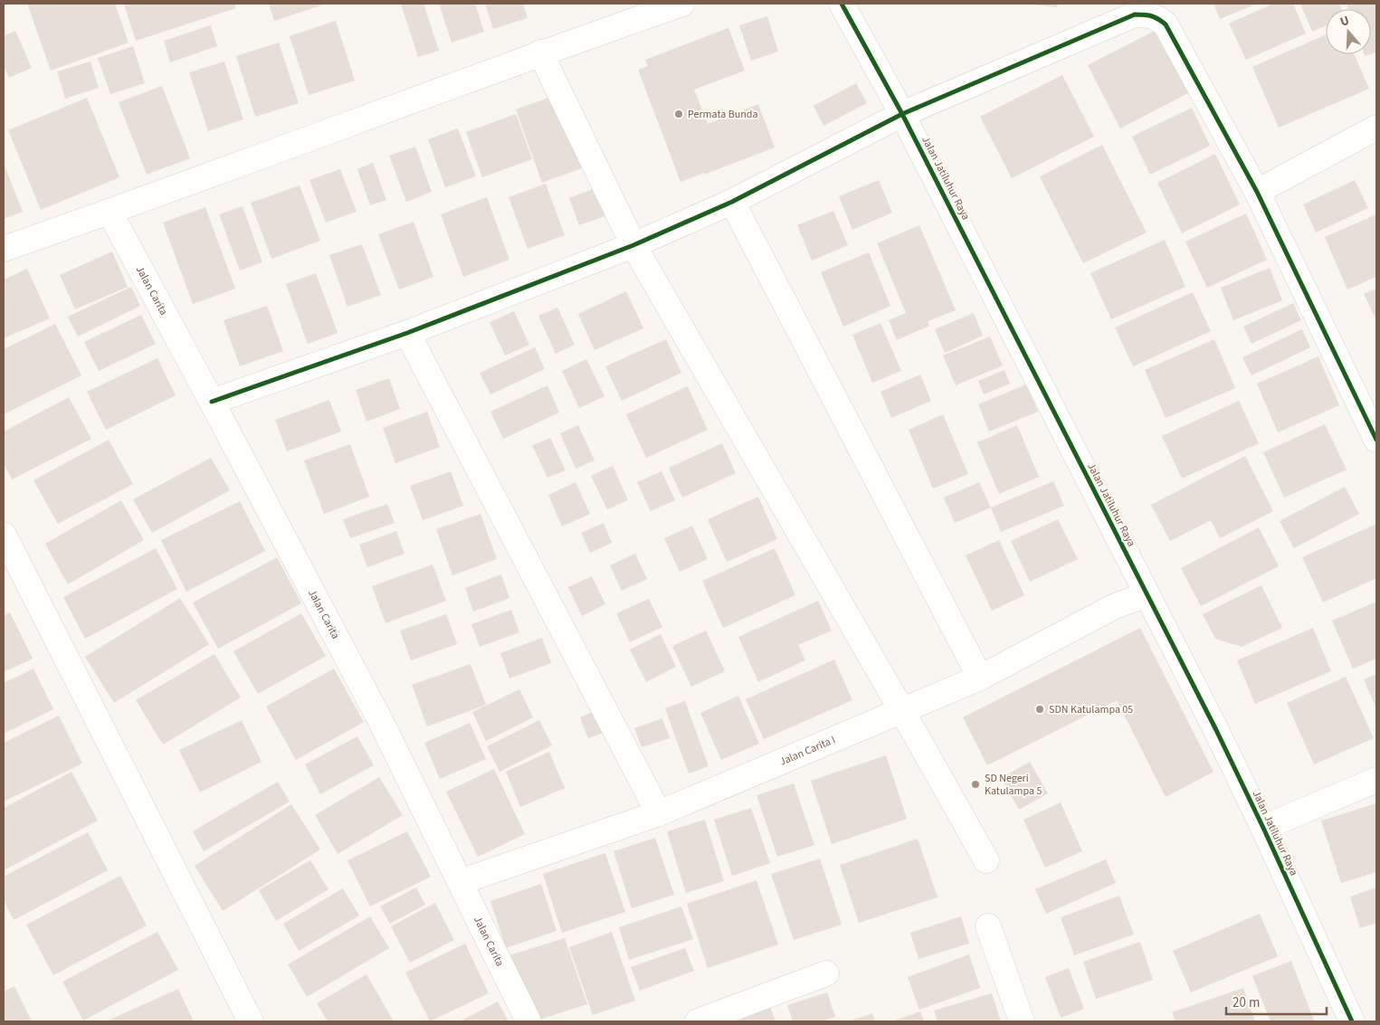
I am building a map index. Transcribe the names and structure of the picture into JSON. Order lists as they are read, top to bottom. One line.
{"streets":{"street":["Jalan Jatiluhur Raya","Jalan Carita","Jalan Carita I"]},"crossings":[["Jalan Jatiluhur Raya","Jalan Carita I"],["Jalan Carita","Jalan Carita I"]],"places":["Permata Bunda","SDN Katulampa 05","SD Negeri Katulampa 5"],"scale_bar":"20 m","north":"top"}
